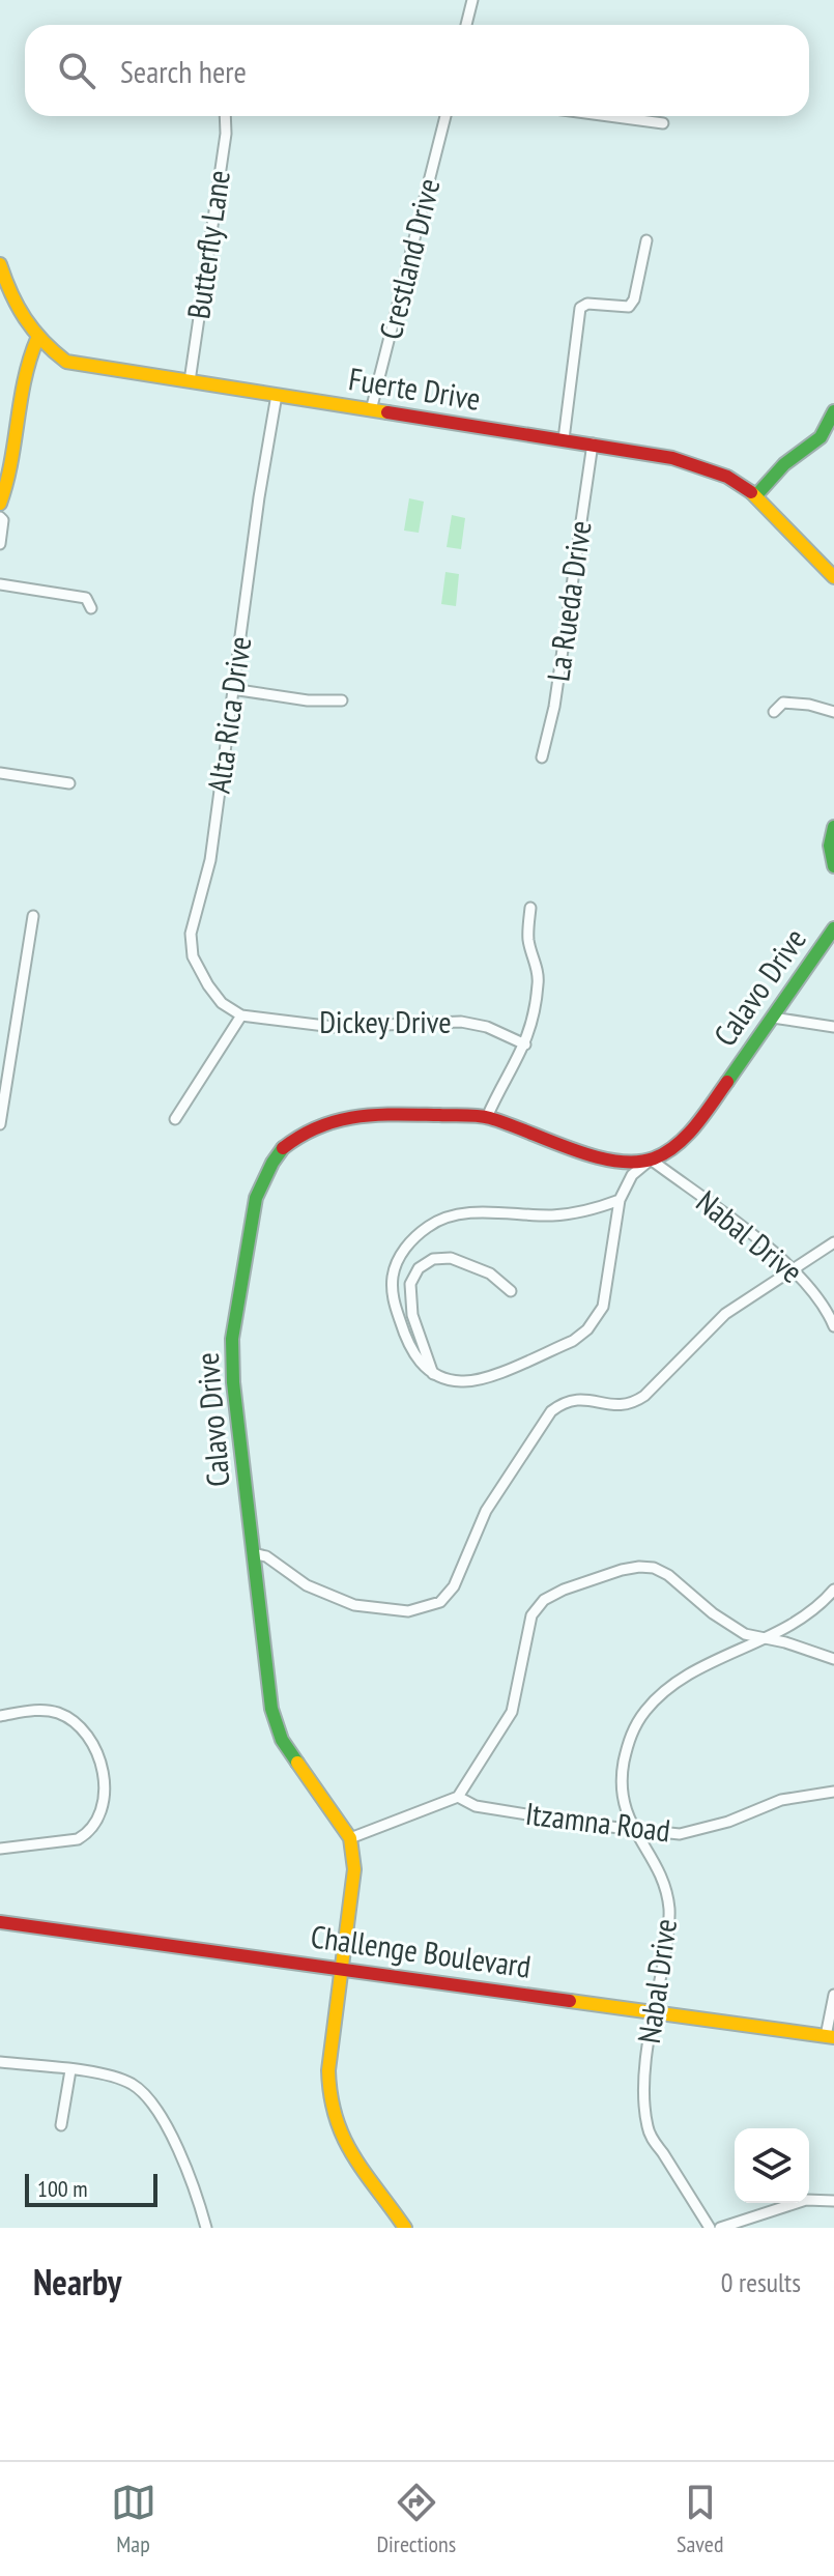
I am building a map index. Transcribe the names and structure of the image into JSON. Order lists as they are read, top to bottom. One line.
{"streets":{"street":["Butterfly Lane","Crestland Drive","Fuerte Drive","La Rueda Drive","Alta Rica Drive","Calavo Drive","Dickey Drive","Nabal Drive","Itzamna Road","Challenge Boulevard"]},"crossings":[["Butterfly Lane","Fuerte Drive"],["Crestland Drive","Fuerte Drive"],["Fuerte Drive","La Rueda Drive"],["Fuerte Drive","Alta Rica Drive"],["Alta Rica Drive","Dickey Drive"],["Calavo Drive","Nabal Drive"],["Nabal Drive","Itzamna Road"],["Nabal Drive","Challenge Boulevard"]],"scale_bar":"100 m","page":{"search":"Search here","scale":"100 m","heading":["Nearby","0 results"],"nav":["Map","Directions","Saved"]}}
